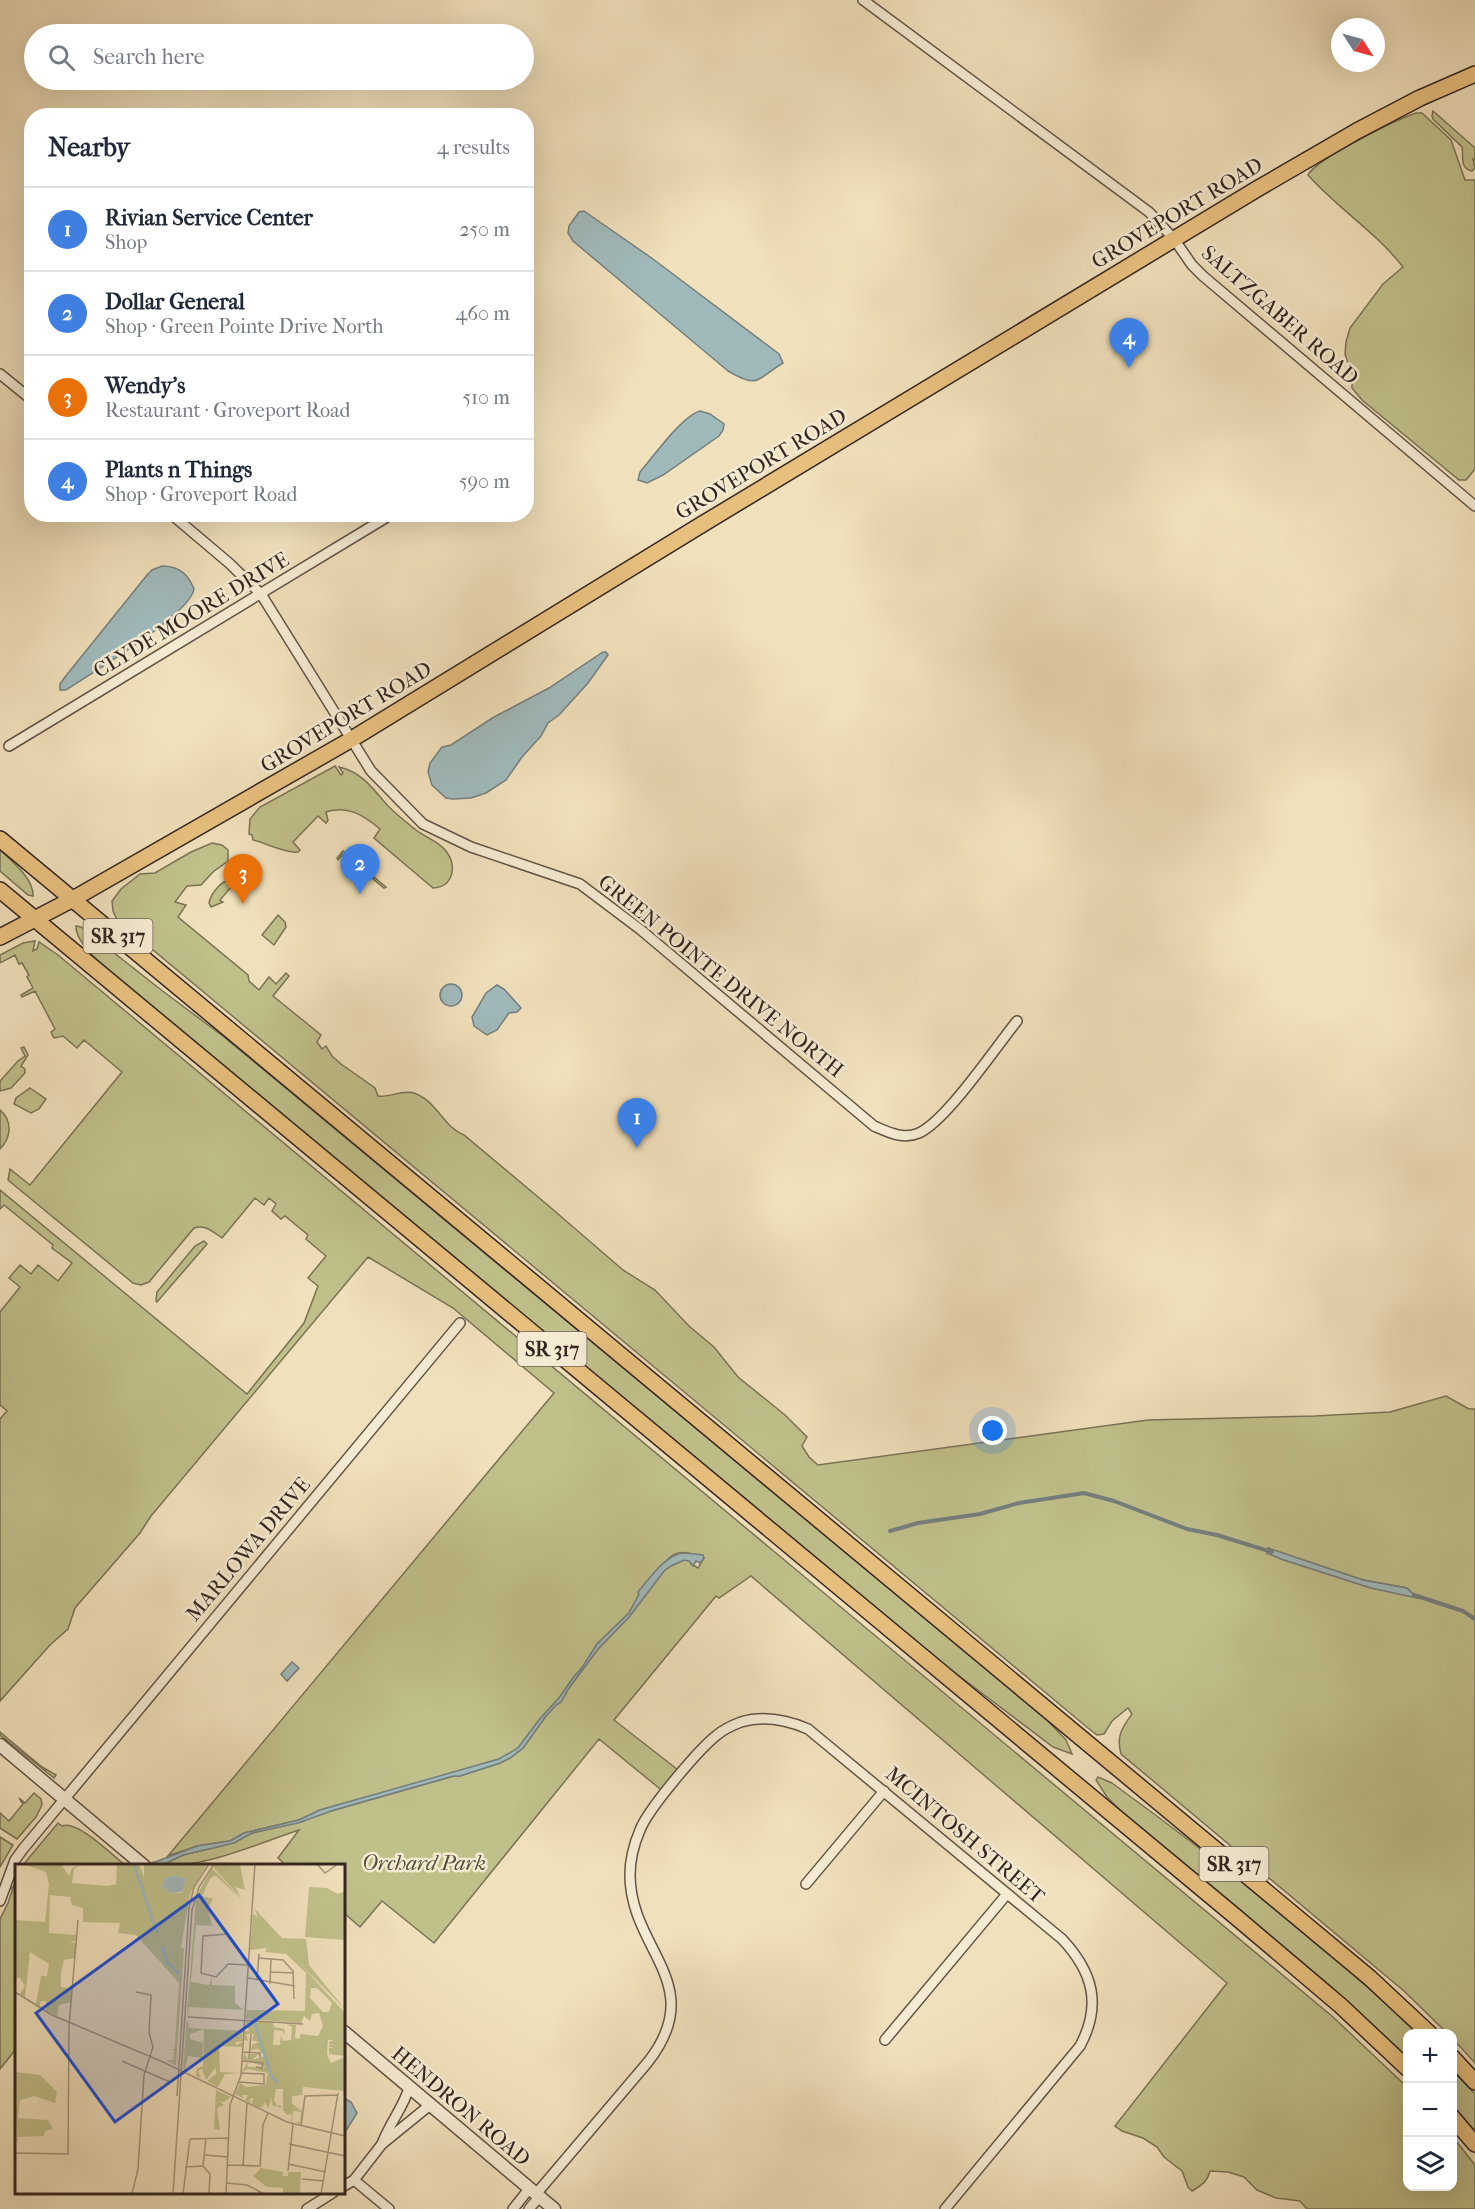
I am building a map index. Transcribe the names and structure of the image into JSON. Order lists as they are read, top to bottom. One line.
{"streets":{"main road":["GROVEPORT ROAD","SR 317"],"street":["SALTZGABER ROAD","CLYDE MOORE DRIVE","GREEN POINTE DRIVE NORTH","MARLOWA DRIVE","MCINTOSH STREET","HENDRON ROAD"]},"crossings":[["GROVEPORT ROAD","SALTZGABER ROAD"],["GROVEPORT ROAD","SR 317"],["GROVEPORT ROAD","GREEN POINTE DRIVE NORTH"],["CLYDE MOORE DRIVE","GREEN POINTE DRIVE NORTH"],["MCINTOSH STREET","HENDRON ROAD"]],"parks":["Orchard Park"],"north":"bottom right","page":{"search":"Search here","heading":["Nearby","4 results"],"list":[{"mark":"1","name":"Rivian Service Center","note":"Shop","value":"250 m"},{"mark":"2","name":"Dollar General","note":"Shop · Green Pointe Drive North","value":"460 m"},{"mark":"3","name":"Wendy's","note":"Restaurant · Groveport Road","value":"510 m"},{"mark":"4","name":"Plants n Things","note":"Shop · Groveport Road","value":"590 m"}],"pins":["4","2","3","1"],"map_buttons":["+","−"]}}
